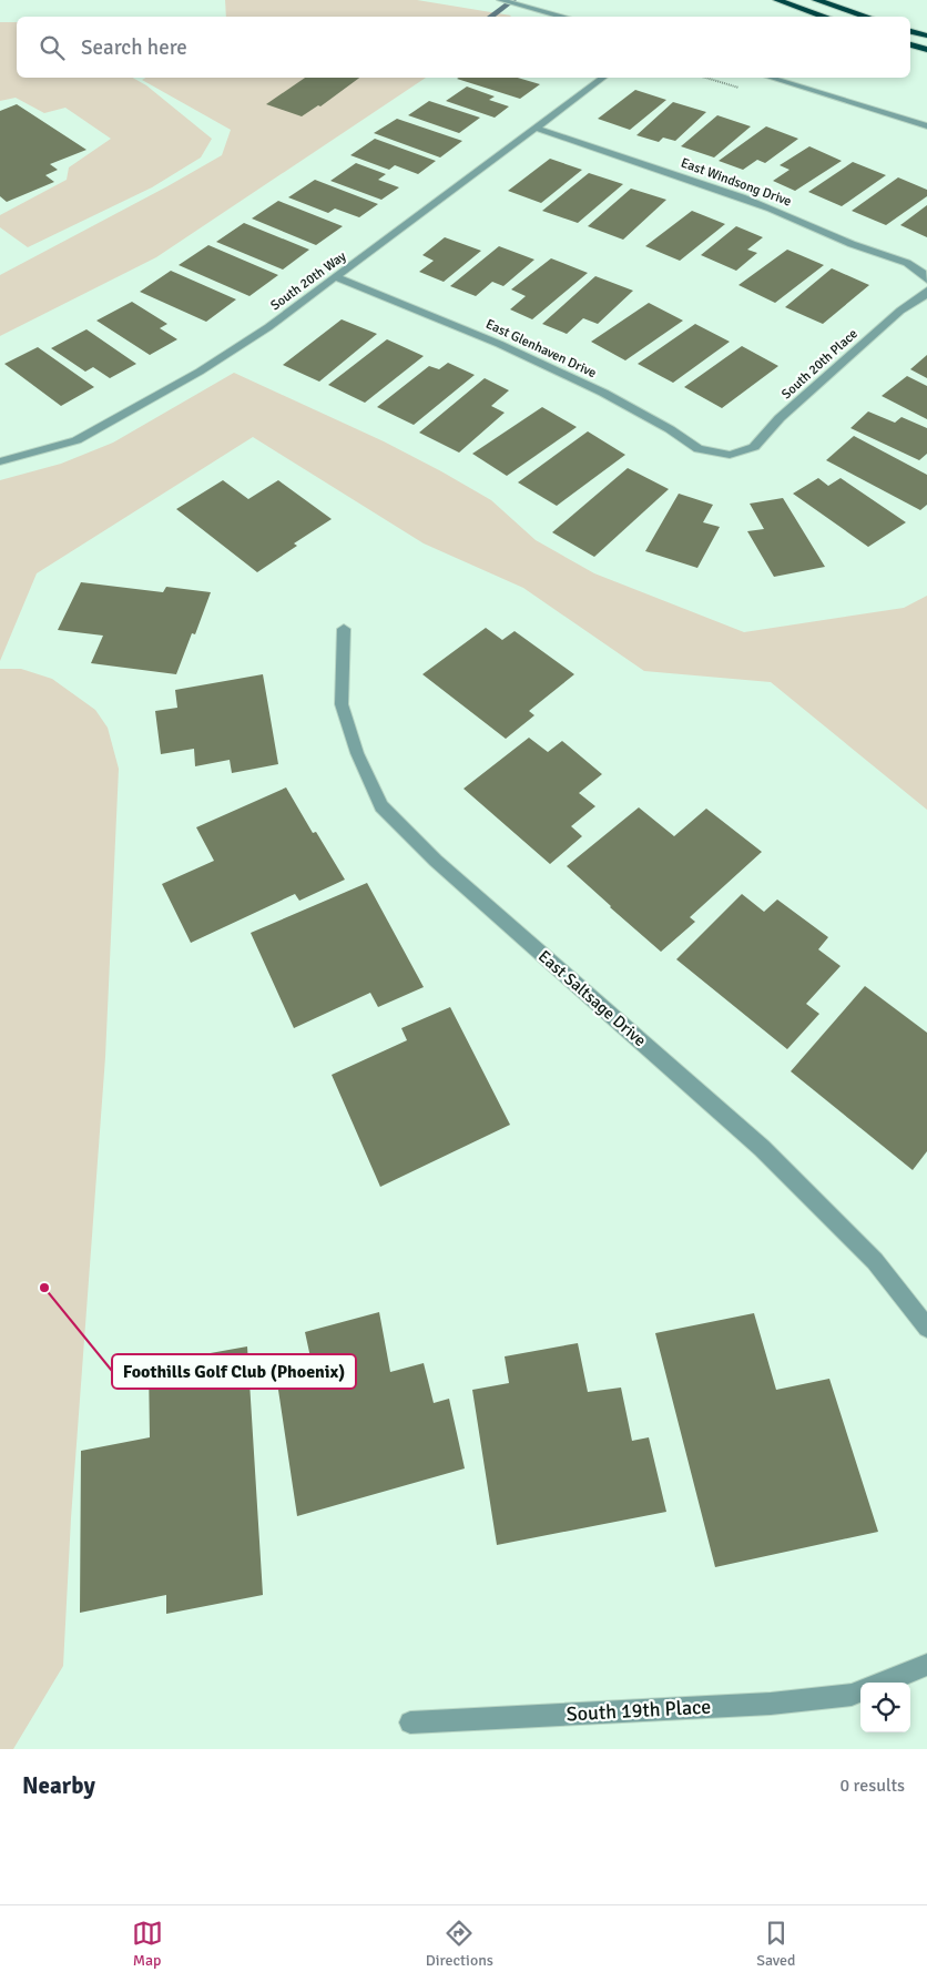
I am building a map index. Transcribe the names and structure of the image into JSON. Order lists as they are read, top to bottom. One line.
{"streets":{"street":["East Windsong Drive","South 20th Way","East Glenhaven Drive","South 20th Place","East Saltsage Drive","South 19th Place"]},"crossings":[["East Windsong Drive","South 20th Way"],["South 20th Way","East Glenhaven Drive"],["East Glenhaven Drive","South 20th Place"]],"places":["Foothills Golf Club (Phoenix)"],"page":{"search":"Search here","heading":["Nearby","0 results"],"nav":["Map","Directions","Saved"]}}
